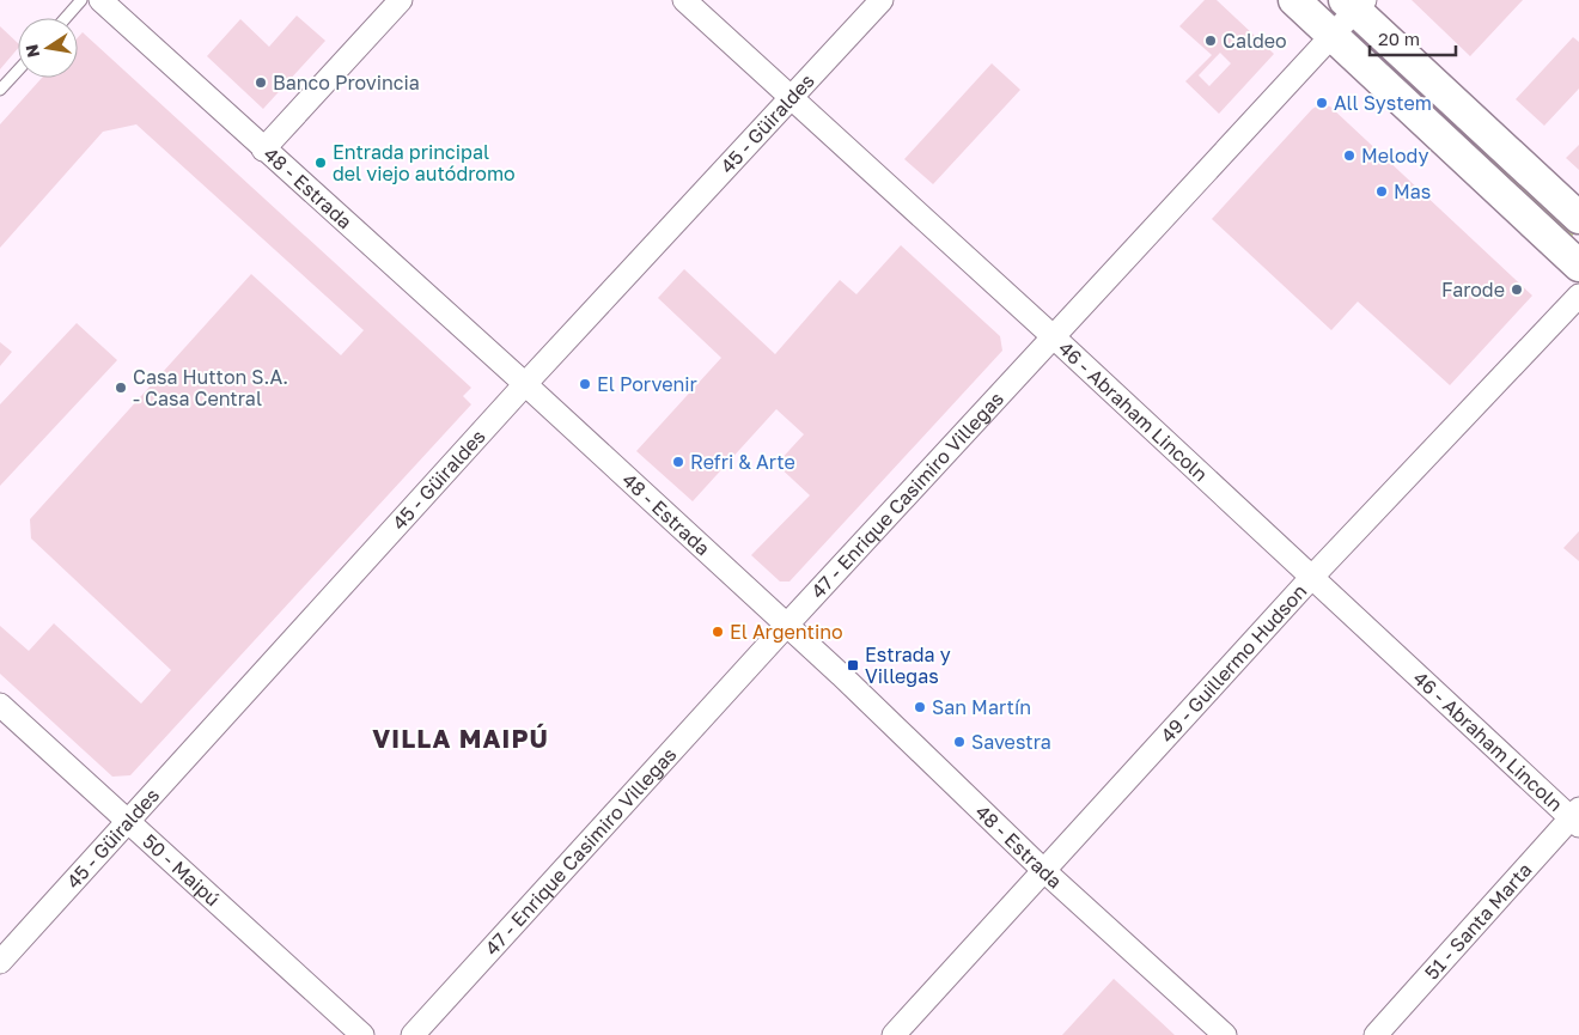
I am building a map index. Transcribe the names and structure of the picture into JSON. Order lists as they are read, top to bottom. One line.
{"streets":{"street":["45 - Güiraldes","48 - Estrada","46 - Abraham Lincoln","47 - Enrique Casimiro Villegas","49 - Guillermo Hudson","50 - Maipú","51 - Santa Marta"]},"crossings":[["45 - Güiraldes","48 - Estrada"],["45 - Güiraldes","46 - Abraham Lincoln"],["45 - Güiraldes","50 - Maipú"],["48 - Estrada","47 - Enrique Casimiro Villegas"],["48 - Estrada","49 - Guillermo Hudson"],["46 - Abraham Lincoln","47 - Enrique Casimiro Villegas"],["46 - Abraham Lincoln","49 - Guillermo Hudson"],["46 - Abraham Lincoln","51 - Santa Marta"]],"districts":["VILLA MAIPÚ"],"places":{"other":["Caldeo","Banco Provincia","All System","Melody","Entrada principal del viejo autódromo","Mas","Farode","El Porvenir","Casa Hutton S.A. - Casa Central","Refri & Arte","El Argentino","San Martín","Savestra"],"transit":["Estrada y Villegas"]},"scale_bar":"20 m","north":"left"}
